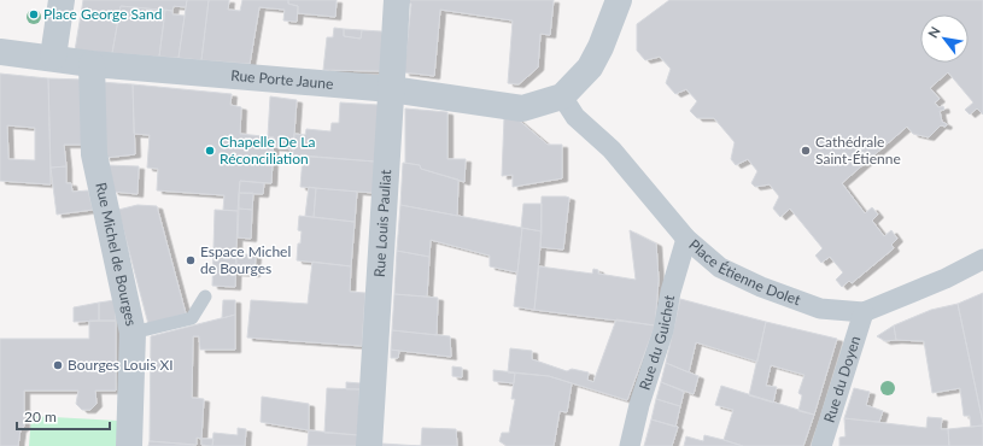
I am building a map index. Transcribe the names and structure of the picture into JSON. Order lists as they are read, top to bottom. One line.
{"streets":{"street":["Rue Porte Jaune","Rue Louis Pauliat","Rue Michel de Bourges","Place Étienne Dolet","Rue du Guichet","Rue du Doyen"]},"crossings":[["Rue Porte Jaune","Rue Louis Pauliat"],["Rue Porte Jaune","Rue Michel de Bourges"],["Rue Porte Jaune","Place Étienne Dolet"],["Place Étienne Dolet","Rue du Guichet"],["Place Étienne Dolet","Rue du Doyen"]],"places":["Place George Sand","Chapelle De La Réconciliation","Cathédrale Saint-Étienne","Espace Michel de Bourges","Bourges Louis XI"],"scale_bar":"20 m","north":"top left"}
